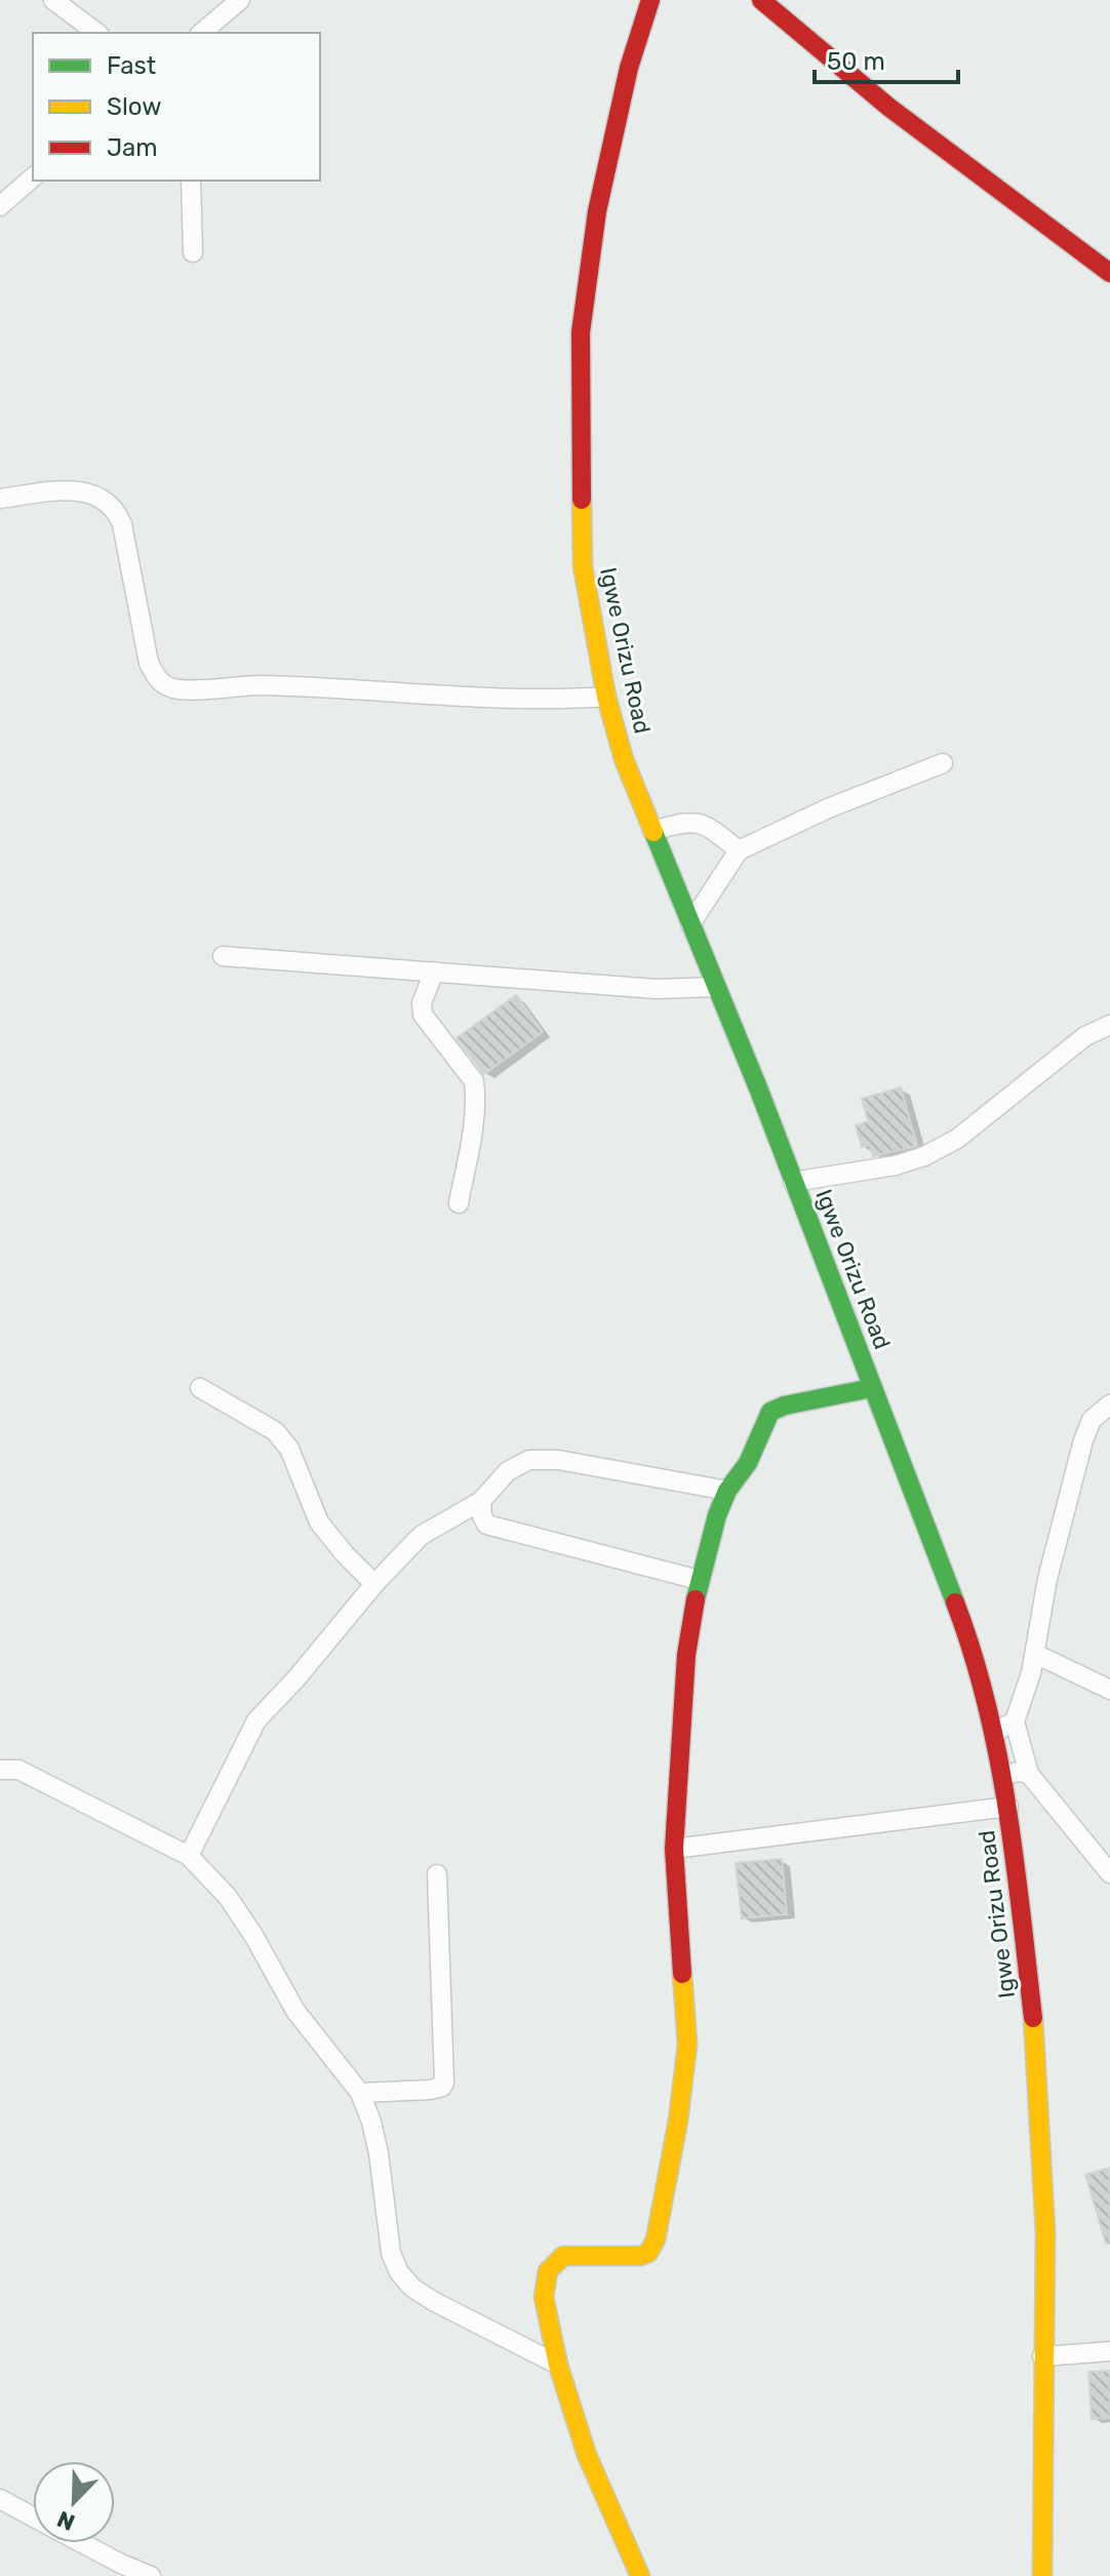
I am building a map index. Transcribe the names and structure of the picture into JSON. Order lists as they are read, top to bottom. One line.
{"streets":{"main road":["Igwe Orizu Road"]},"legend":["Fast","Slow","Jam"],"scale_bar":"50 m","north":"bottom left"}
